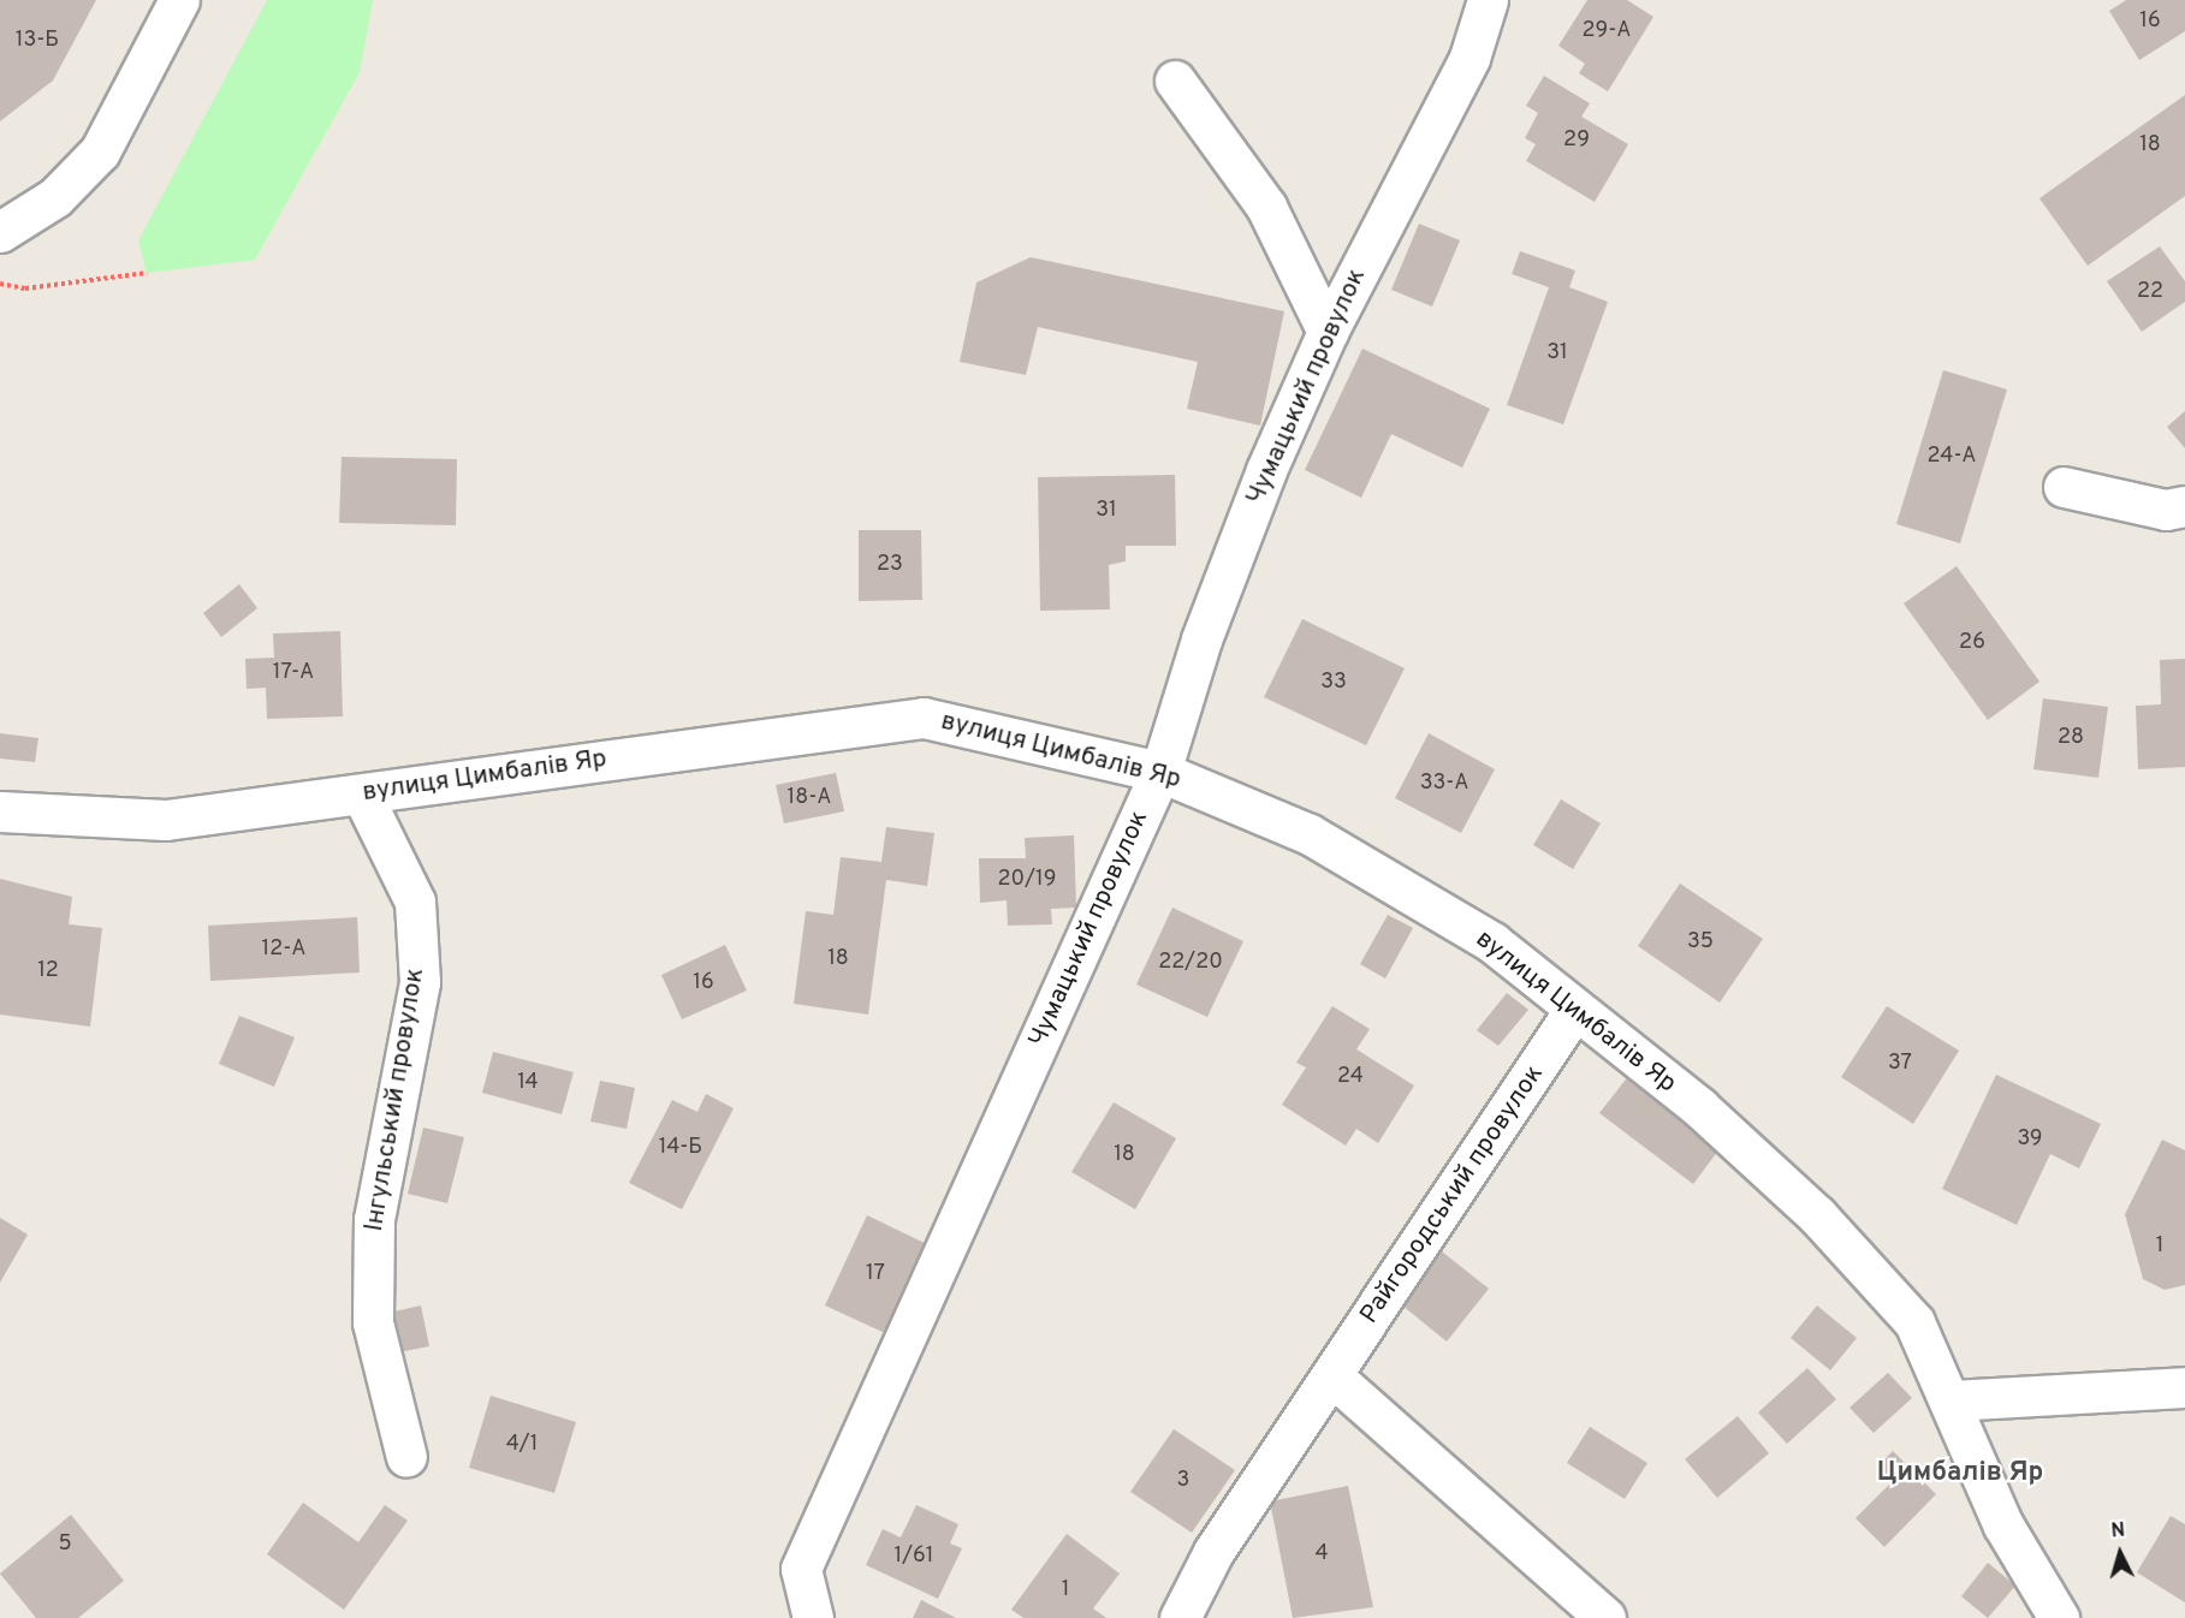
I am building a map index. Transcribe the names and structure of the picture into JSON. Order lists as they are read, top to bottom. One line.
{"streets":{"street":["Чумацький провулок","вулиця Цимбалів Яр","Інгульський провулок","Райгородський провулок"]},"crossings":[["Чумацький провулок","вулиця Цимбалів Яр"],["вулиця Цимбалів Яр","Інгульський провулок"],["вулиця Цимбалів Яр","Райгородський провулок"]],"districts":["Цимбалів Яр"],"house_numbers":["16","29-А","13-Б","29","18","22","31","24-А","31","23","26","17-А","33","28","33-А","18-А","20/19","35","12-А","18","22/20","12","16","37","24","14","39","14-Б","18","1","17","4/1","3","5","4","1/61","1"],"north":"top"}
